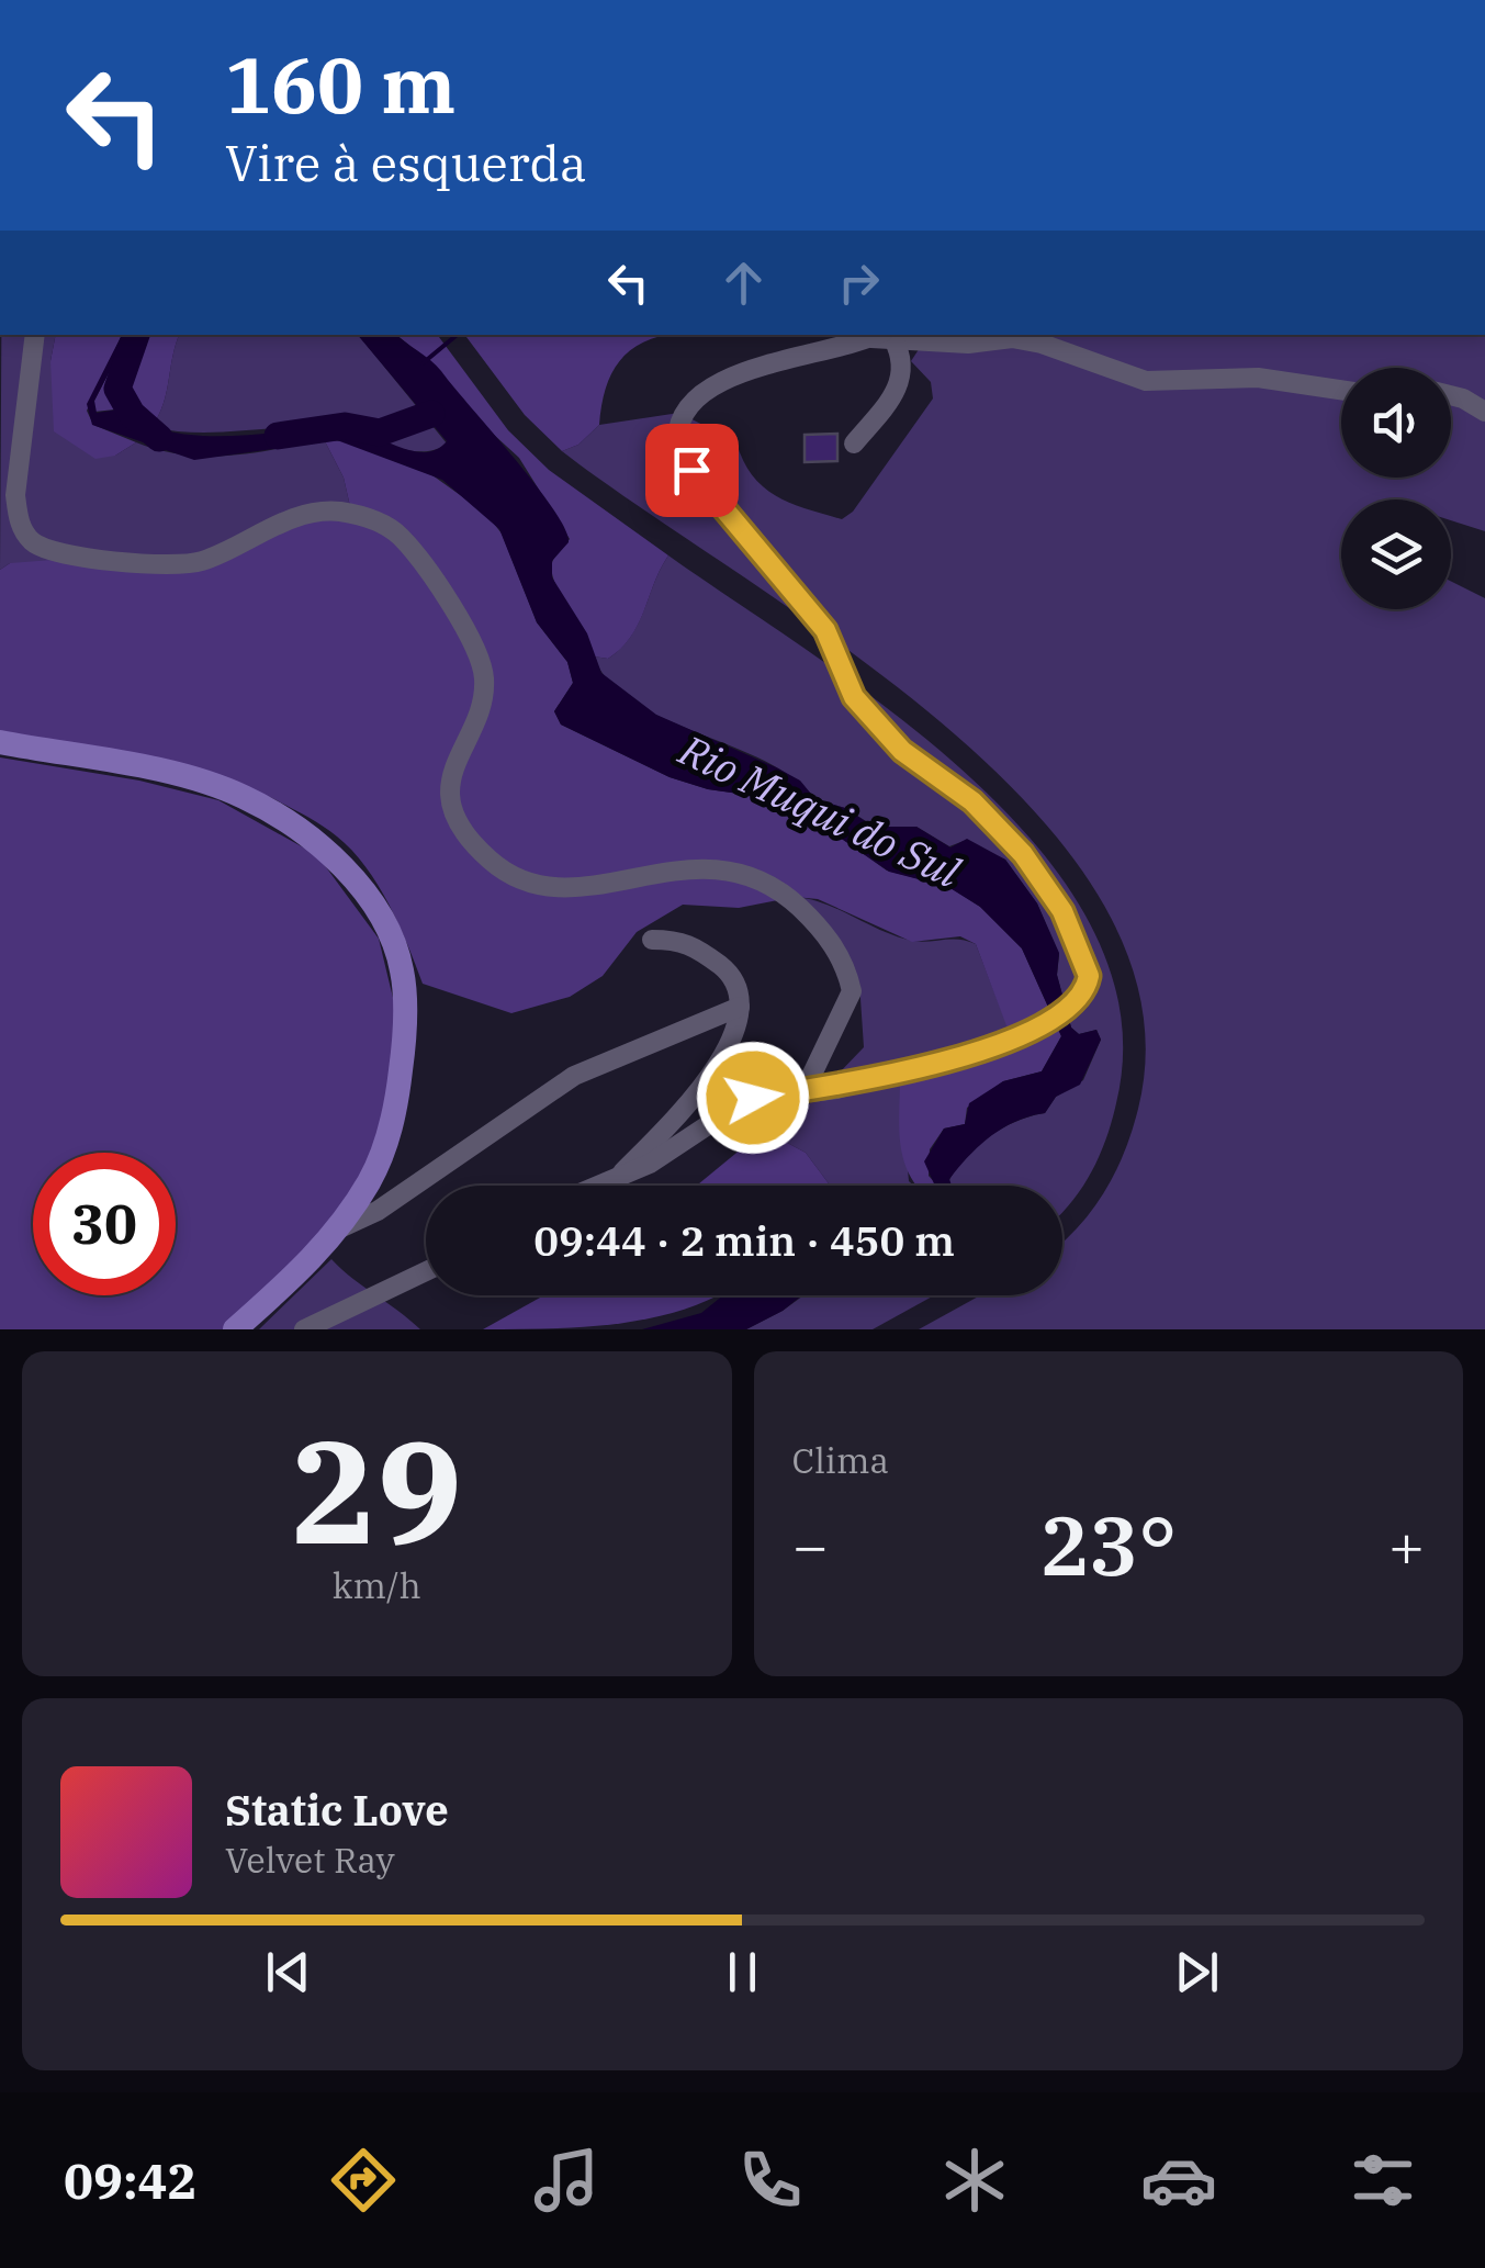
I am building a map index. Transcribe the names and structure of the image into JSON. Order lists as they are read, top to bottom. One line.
{"water":["Rio Muqui do Sul"],"page":{"turn":["160 m","Vire à esquerda"],"limit":"30","trip":"09:44 · 2 min · 450 m","tile":[["29","km/h"],"Clima"],"heat":["−","23°","+"],"song":["Static Love","Velvet Ray"],"tabs":"09:42"}}
